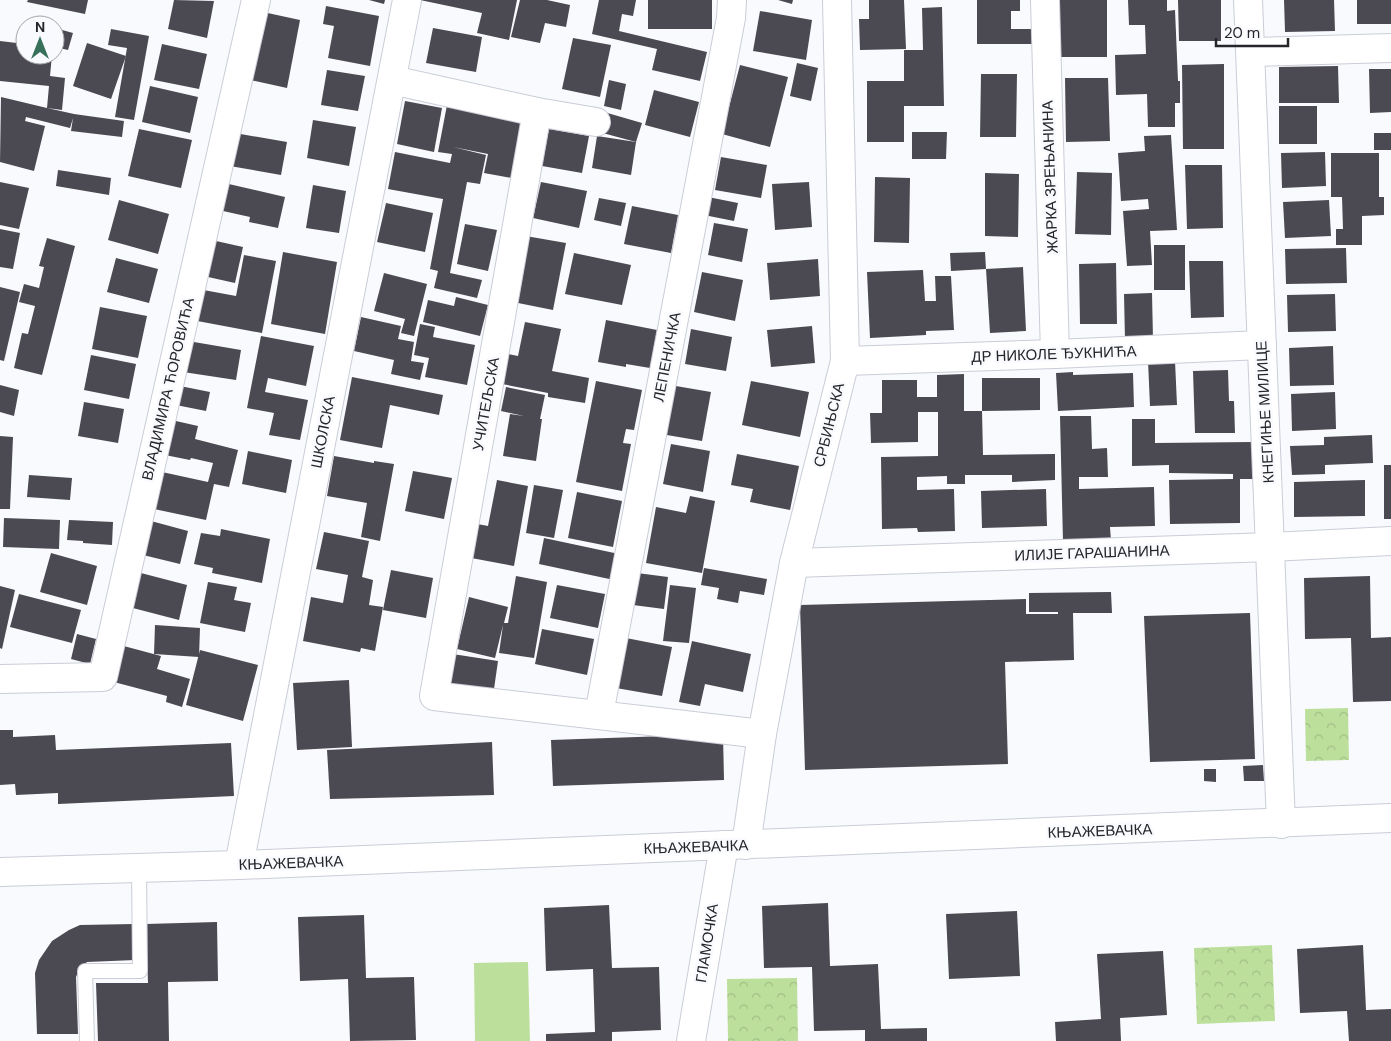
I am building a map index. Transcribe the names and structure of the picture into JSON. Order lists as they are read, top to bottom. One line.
{"streets":{"street":["ЖАРКА ЗРЕЊАНИНА","ДР НИКОЛЕ ЂУКНИЋА","ЛЕПЕНИЧКА","ВЛАДИМИРА ЋОРОВИЋА","УЧИТЕЉСКА","КНЕГИЊЕ МИЛИЦЕ","СРБИЊСКА","ШКОЛСКА","ИЛИЈЕ ГАРАШАНИНА","КЊАЖЕВАЧКА","ГЛАМОЧКА"]},"crossings":[["ЖАРКА ЗРЕЊАНИНА","ДР НИКОЛЕ ЂУКНИЋА"],["ДР НИКОЛЕ ЂУКНИЋА","КНЕГИЊЕ МИЛИЦЕ"],["ДР НИКОЛЕ ЂУКНИЋА","СРБИЊСКА"],["ЛЕПЕНИЧКА","УЧИТЕЉСКА"],["КНЕГИЊЕ МИЛИЦЕ","ИЛИЈЕ ГАРАШАНИНА"],["КНЕГИЊЕ МИЛИЦЕ","КЊАЖЕВАЧКА"],["СРБИЊСКА","ИЛИЈЕ ГАРАШАНИНА"],["СРБИЊСКА","КЊАЖЕВАЧКА"],["СРБИЊСКА","ГЛАМОЧКА"],["ШКОЛСКА","КЊАЖЕВАЧКА"],["КЊАЖЕВАЧКА","ГЛАМОЧКА"]],"scale_bar":"20 m","north":"top"}
